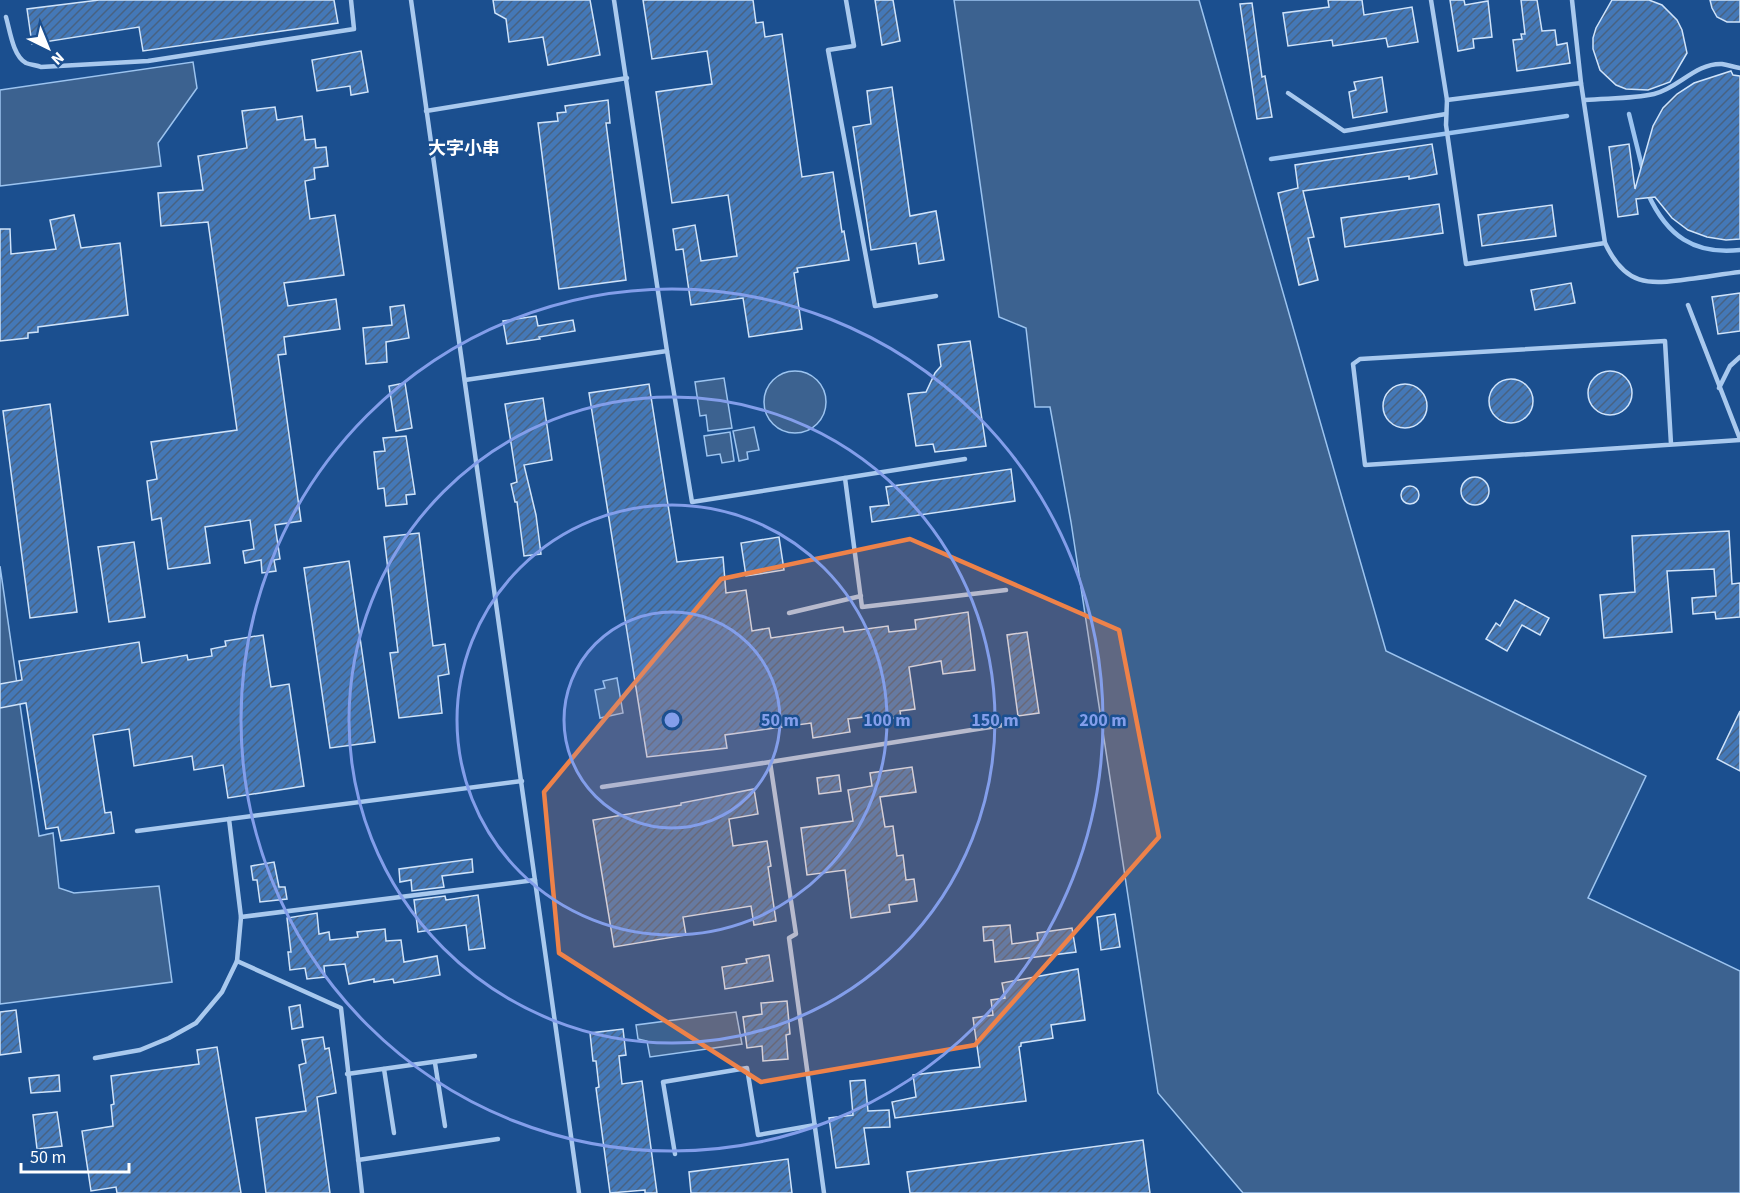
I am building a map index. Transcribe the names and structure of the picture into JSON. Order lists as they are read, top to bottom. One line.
{"districts":["大字小串"],"scale_bar":"50 m","north":"bottom right","rings":["50 m","100 m","150 m","200 m"]}
